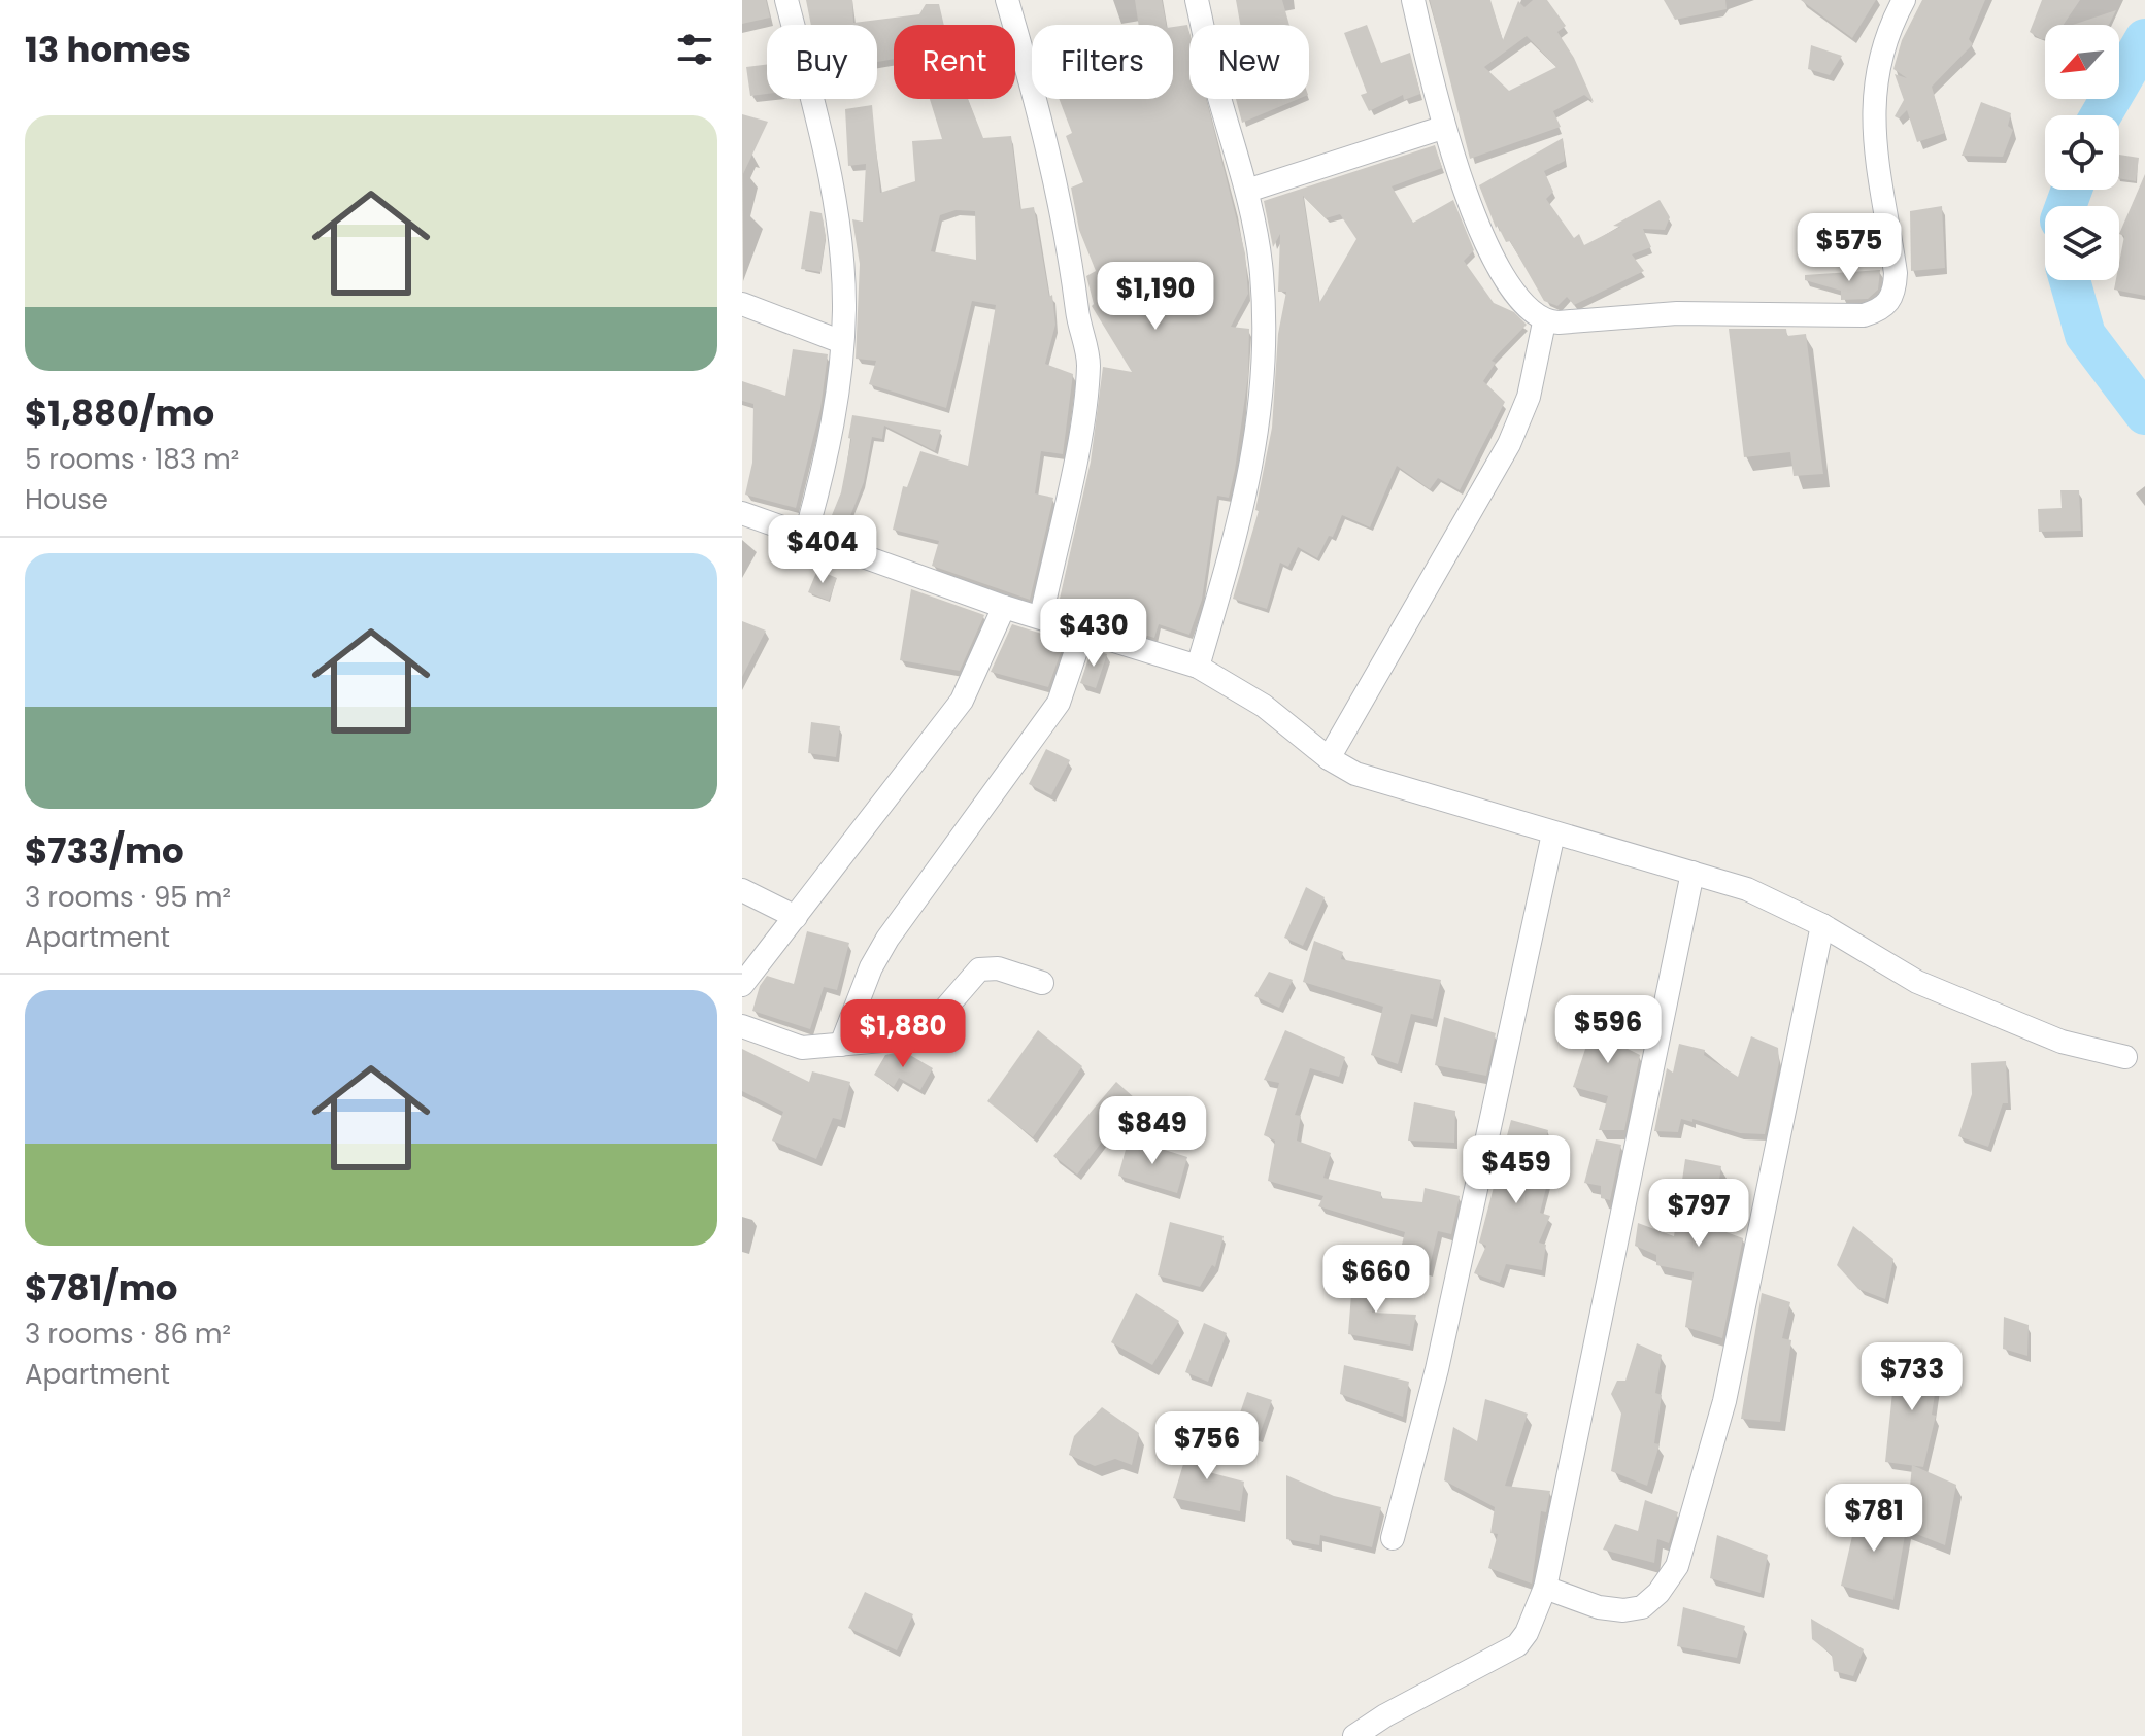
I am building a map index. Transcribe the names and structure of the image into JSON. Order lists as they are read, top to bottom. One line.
{"north":"bottom left","page":{"heading":"13 homes","chip":["Buy","Rent","Filters","New"],"list":[{"name":"$1,880/mo","note":"5 rooms · 183 m² · House"},{"name":"$733/mo","note":"3 rooms · 95 m² · Apartment"},{"name":"$781/mo","note":"3 rooms · 86 m² · Apartment"}],"price":["$575","$1,190","$404","$430","$596","$1,880","$849","$459","$797","$660","$733","$756","$781"]}}
